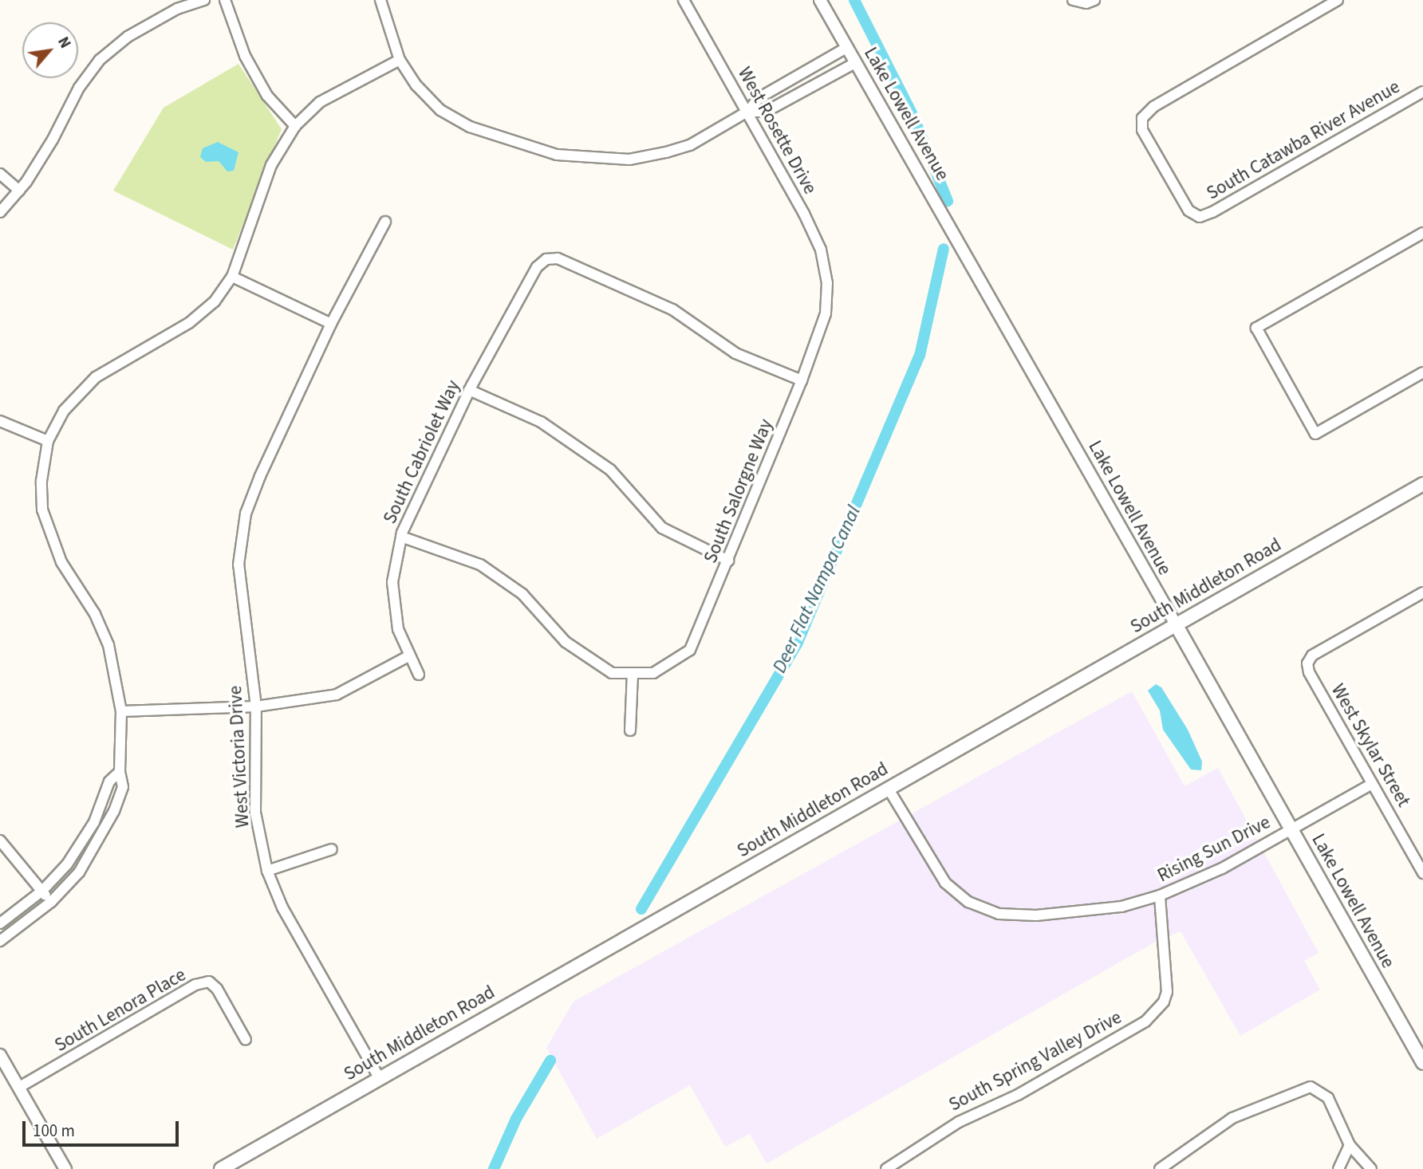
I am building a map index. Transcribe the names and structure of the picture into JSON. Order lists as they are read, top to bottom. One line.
{"streets":{"main road":["Lake Lowell Avenue","South Middleton Road"],"street":["West Rosette Drive","South Catawba River Avenue","South Cabriolet Way","South Salorgne Way","West Skylar Street","West Victoria Drive","Rising Sun Drive","South Lenora Place","South Spring Valley Drive"]},"crossings":[["Lake Lowell Avenue","South Middleton Road"],["Lake Lowell Avenue","Rising Sun Drive"],["West Rosette Drive","South Salorgne Way"],["South Cabriolet Way","South Salorgne Way"],["South Middleton Road","West Victoria Drive"],["South Middleton Road","Rising Sun Drive"],["West Skylar Street","Rising Sun Drive"],["Rising Sun Drive","South Spring Valley Drive"]],"water":["Deer Flat Nampa Canal"],"scale_bar":"100 m","north":"top right"}
